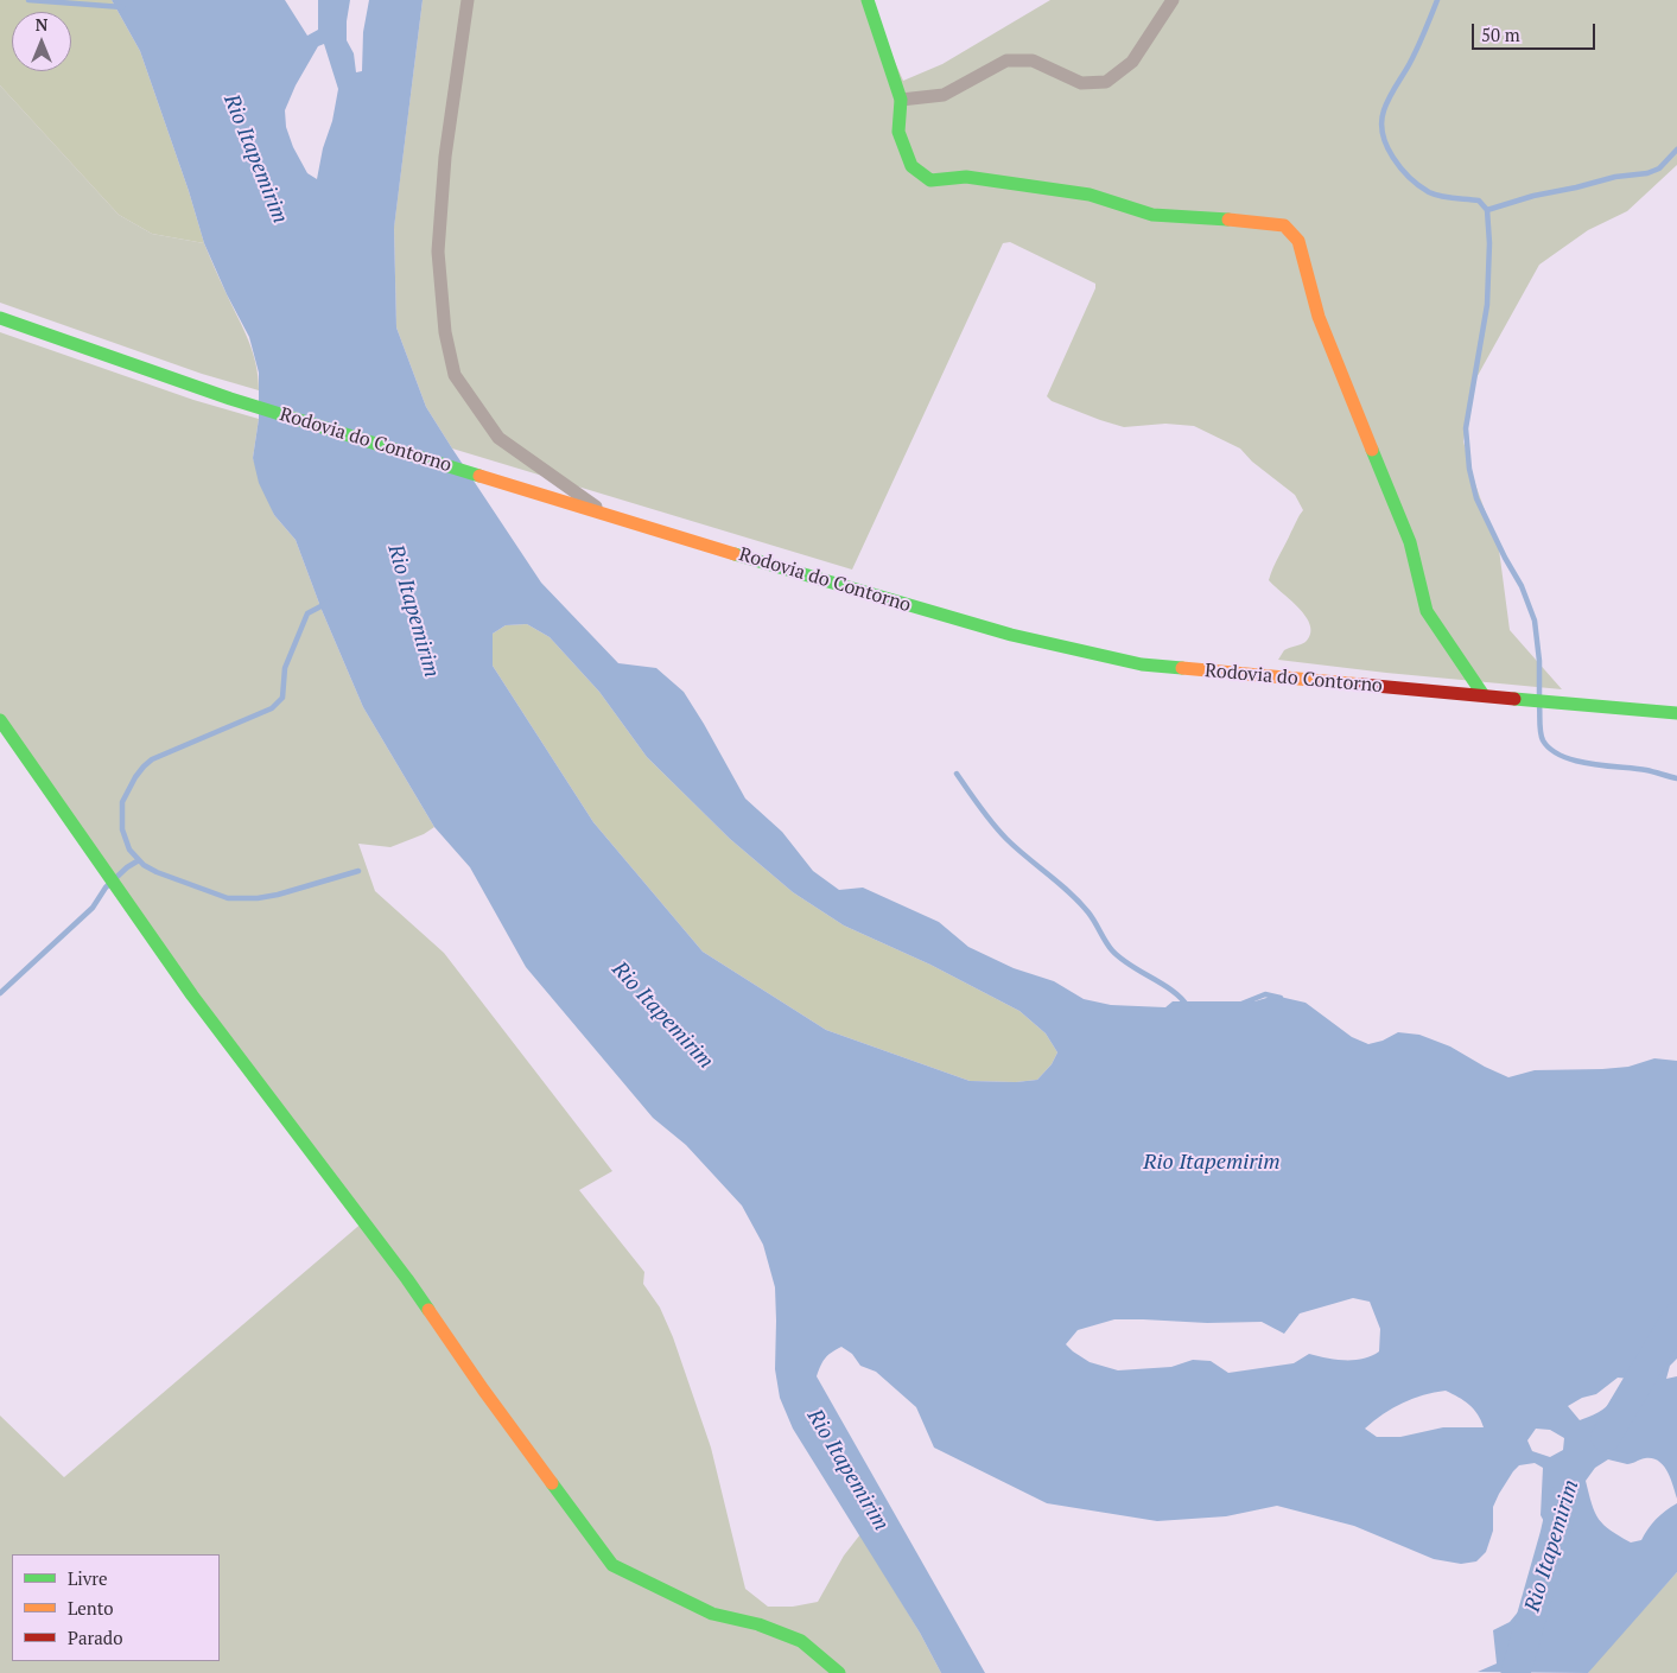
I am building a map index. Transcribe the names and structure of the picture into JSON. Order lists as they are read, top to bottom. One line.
{"streets":{"street":["Rodovia do Contorno"]},"water":["Rio Itapemirim"],"legend":["Livre","Lento","Parado"],"scale_bar":"50 m","north":"top"}
